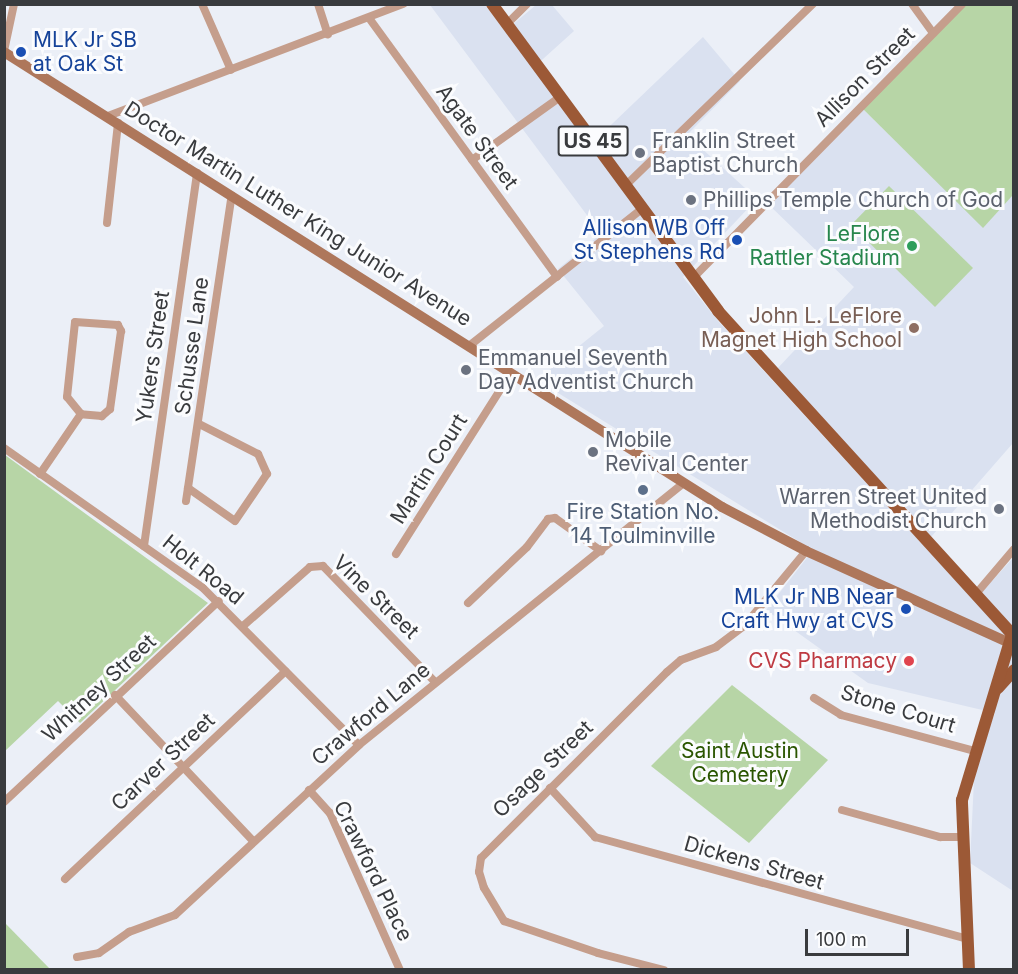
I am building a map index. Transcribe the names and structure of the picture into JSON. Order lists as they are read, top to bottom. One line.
{"streets":{"main road":["US 45","Doctor Martin Luther King Junior Avenue"],"street":["Allison Street","Agate Street","Schusse Lane","Yukers Street","Martin Court","Holt Road","Vine Street","Whitney Street","Stone Court","Crawford Lane","Carver Street","Osage Street","Dickens Street","Crawford Place"]},"crossings":[["Allison Street","US 45"],["US 45","Doctor Martin Luther King Junior Avenue"],["Doctor Martin Luther King Junior Avenue","Schusse Lane"],["Doctor Martin Luther King Junior Avenue","Yukers Street"],["Doctor Martin Luther King Junior Avenue","Martin Court"],["Doctor Martin Luther King Junior Avenue","Crawford Lane"],["Doctor Martin Luther King Junior Avenue","Osage Street"],["Yukers Street","Holt Road"],["Holt Road","Vine Street"],["Holt Road","Whitney Street"],["Holt Road","Crawford Lane"],["Holt Road","Carver Street"],["Vine Street","Crawford Lane"],["Crawford Lane","Crawford Place"],["Osage Street","Dickens Street"]],"parks":["Saint Austin Cemetery"],"places":["MLK Jr SB at Oak St","Franklin Street Baptist Church","Phillips Temple Church of God","Allison WB Off St Stephens Rd","LeFlore Rattler Stadium","John L. LeFlore Magnet High School","Emmanuel Seventh Day Adventist Church","Mobile Revival Center","Fire Station No. 14 Toulminville","Warren Street United Methodist Church","MLK Jr NB Near Craft Hwy at CVS","CVS Pharmacy"],"scale_bar":"100 m"}
